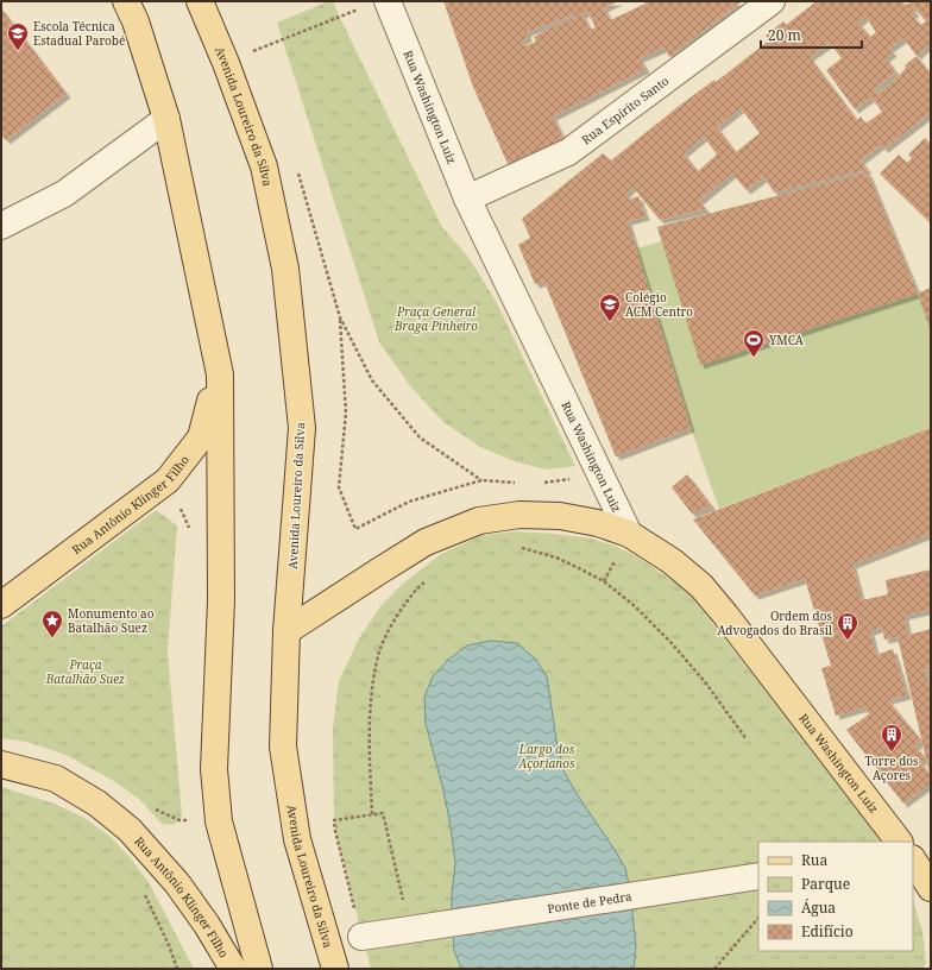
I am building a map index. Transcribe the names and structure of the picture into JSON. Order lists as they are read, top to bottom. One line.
{"streets":{"main road":["Rua Washington Luiz","Avenida Loureiro da Silva","Rua Antônio Klinger Filho"],"street":["Rua Espírito Santo","Ponte de Pedra"]},"crossings":[["Rua Washington Luiz","Rua Espírito Santo"]],"parks":["Praça General Braga Pinheiro","Praça Batalhão Suez","Largo dos Açorianos"],"places":{"school or university":["Escola Técnica Estadual Parobé","Colégio ACM Centro"],"sports":["YMCA"],"place":["Monumento ao Batalhão Suez"],"building":["Ordem dos Advogados do Brasil","Torre dos Açores"]},"legend":["Rua","Parque","Água","Edifício"],"scale_bar":"20 m"}
